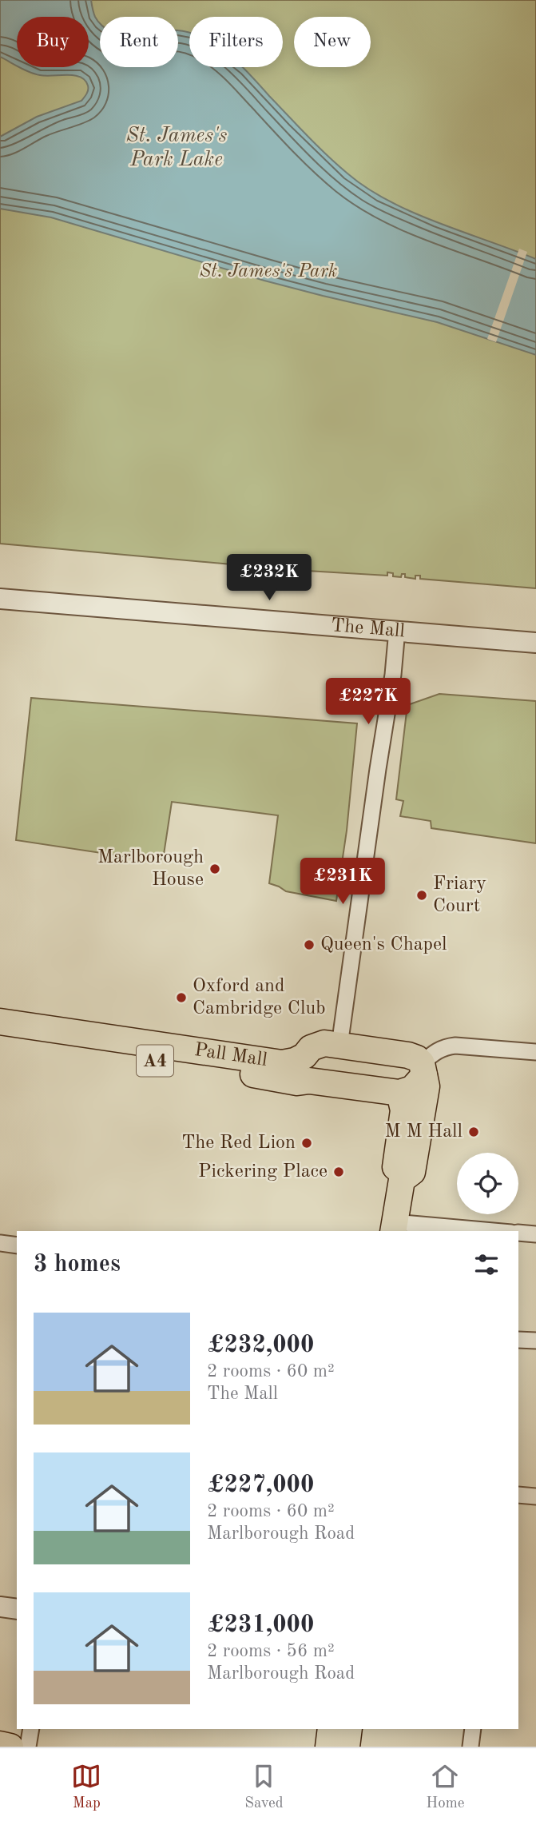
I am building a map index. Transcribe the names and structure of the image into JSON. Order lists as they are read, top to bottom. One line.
{"streets":{"main road":["Pall Mall","A4"],"street":["The Mall"]},"water":["St. James's Park Lake"],"parks":["St. James's Park"],"places":["Marlborough House","Friary Court","Queen's Chapel","Oxford and Cambridge Club","M M Hall","The Red Lion","Pickering Place"],"page":{"chip":["Buy","Rent","Filters","New"],"price":["£232K","£227K","£231K"],"heading":"3 homes","list":[{"name":"£232,000","note":"2 rooms · 60 m² · The Mall"},{"name":"£227,000","note":"2 rooms · 60 m² · Marlborough Road"},{"name":"£231,000","note":"2 rooms · 56 m² · Marlborough Road"}],"tabs":["Map","Saved","Home"]}}
